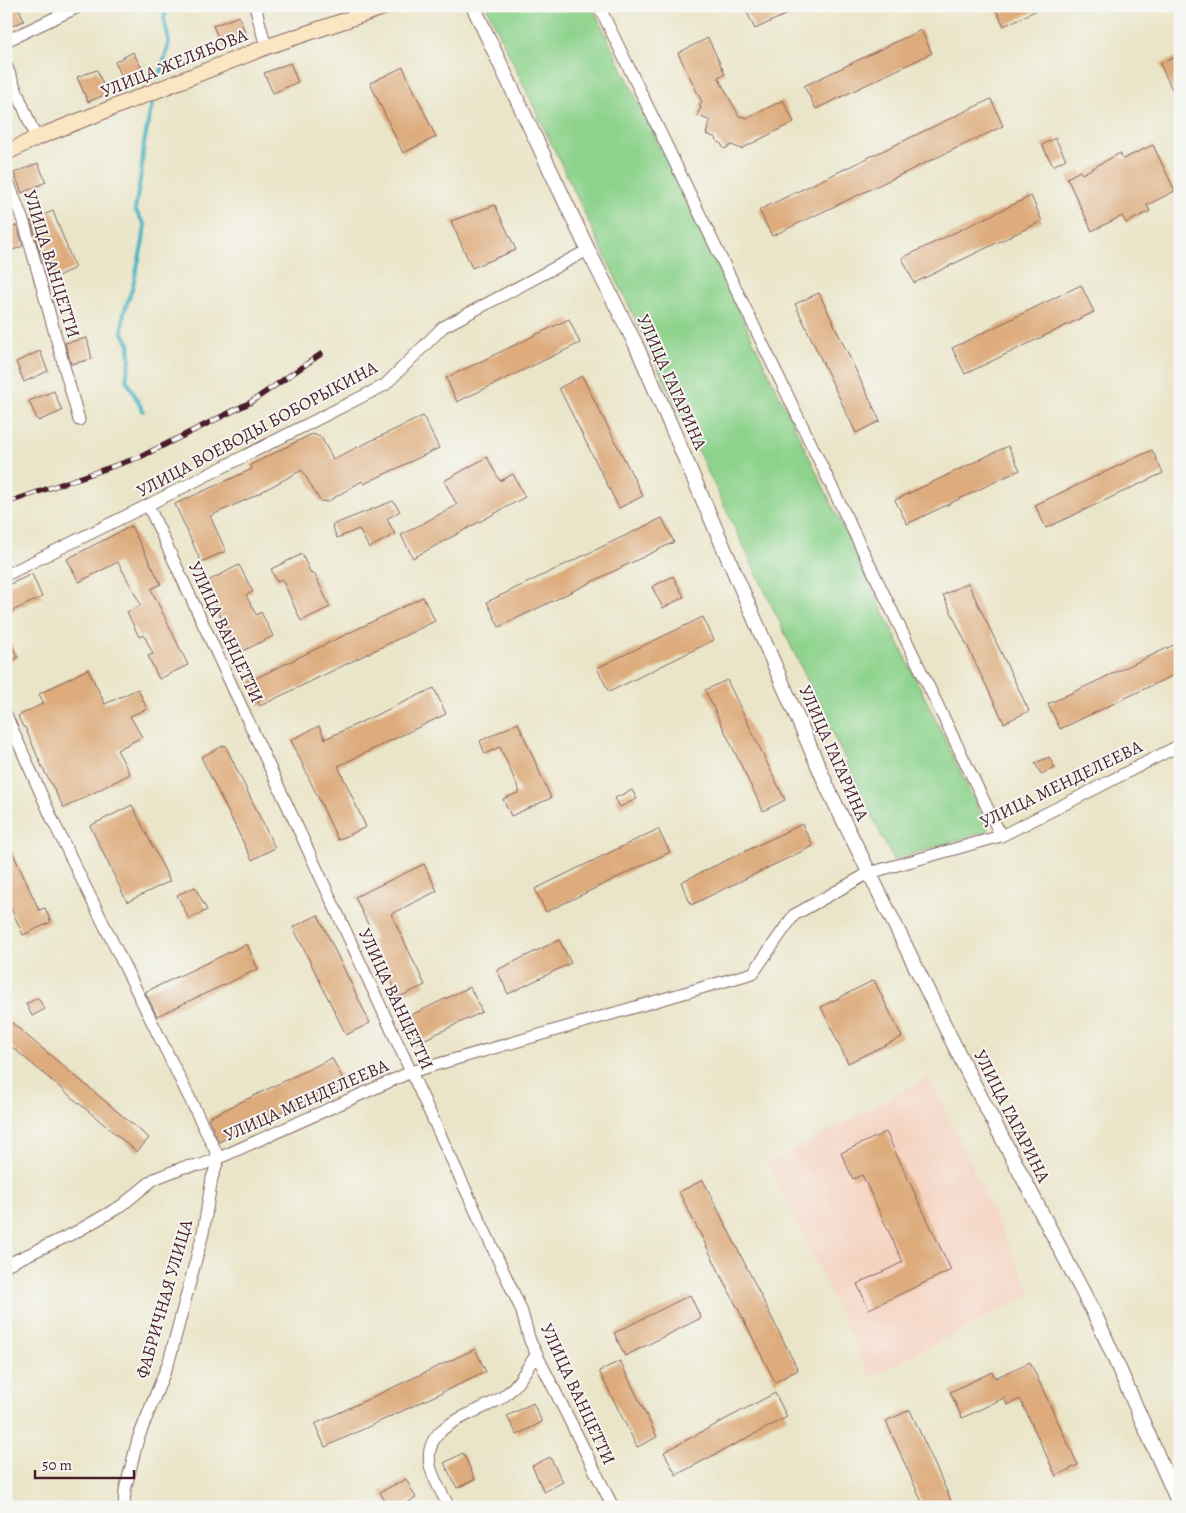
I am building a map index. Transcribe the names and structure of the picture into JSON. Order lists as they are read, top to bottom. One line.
{"streets":{"main road":["УЛИЦА ЖЕЛЯБОВА"],"street":["УЛИЦА ВАНЦЕТТИ","УЛИЦА ГАГАРИНА","УЛИЦА ВОЕВОДЫ БОБОРЫКИНА","УЛИЦА МЕНДЕЛЕЕВА","ФАБРИЧНАЯ УЛИЦА"]},"crossings":[["УЛИЦА ВАНЦЕТТИ","УЛИЦА ВОЕВОДЫ БОБОРЫКИНА"],["УЛИЦА ВАНЦЕТТИ","УЛИЦА МЕНДЕЛЕЕВА"],["УЛИЦА ГАГАРИНА","УЛИЦА ВОЕВОДЫ БОБОРЫКИНА"],["УЛИЦА ГАГАРИНА","УЛИЦА МЕНДЕЛЕЕВА"],["УЛИЦА МЕНДЕЛЕЕВА","ФАБРИЧНАЯ УЛИЦА"]],"scale_bar":"50 m"}
